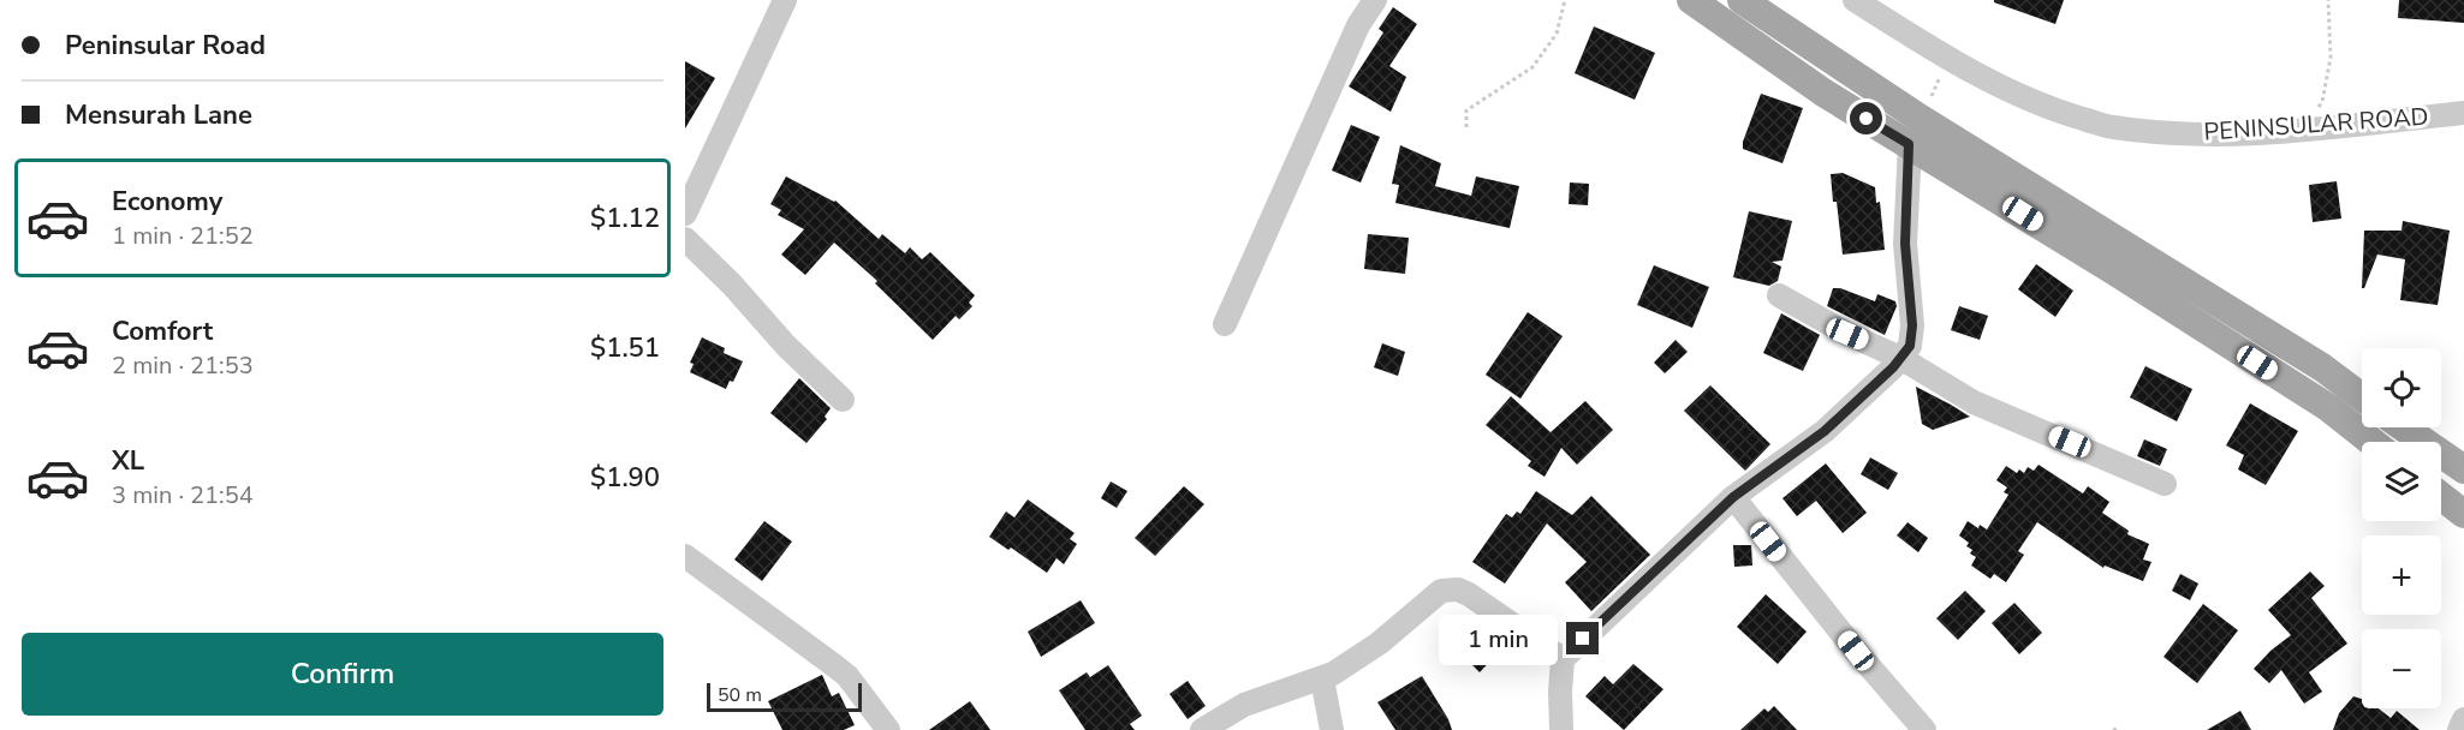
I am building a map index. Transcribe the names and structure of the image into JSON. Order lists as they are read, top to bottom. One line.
{"streets":{"street":["PENINSULAR ROAD"]},"scale_bar":"50 m","page":{"banner":["Peninsular Road","Mensurah Lane"],"list":[{"name":"Economy","note":"1 min · 21:52","value":"$1.12"},{"name":"Comfort","note":"2 min · 21:53","value":"$1.51"},{"name":"XL","note":"3 min · 21:54","value":"$1.90"}],"map_buttons":["+","−"],"bubble":"1 min","buttons":"Confirm","scale":"50 m"}}
